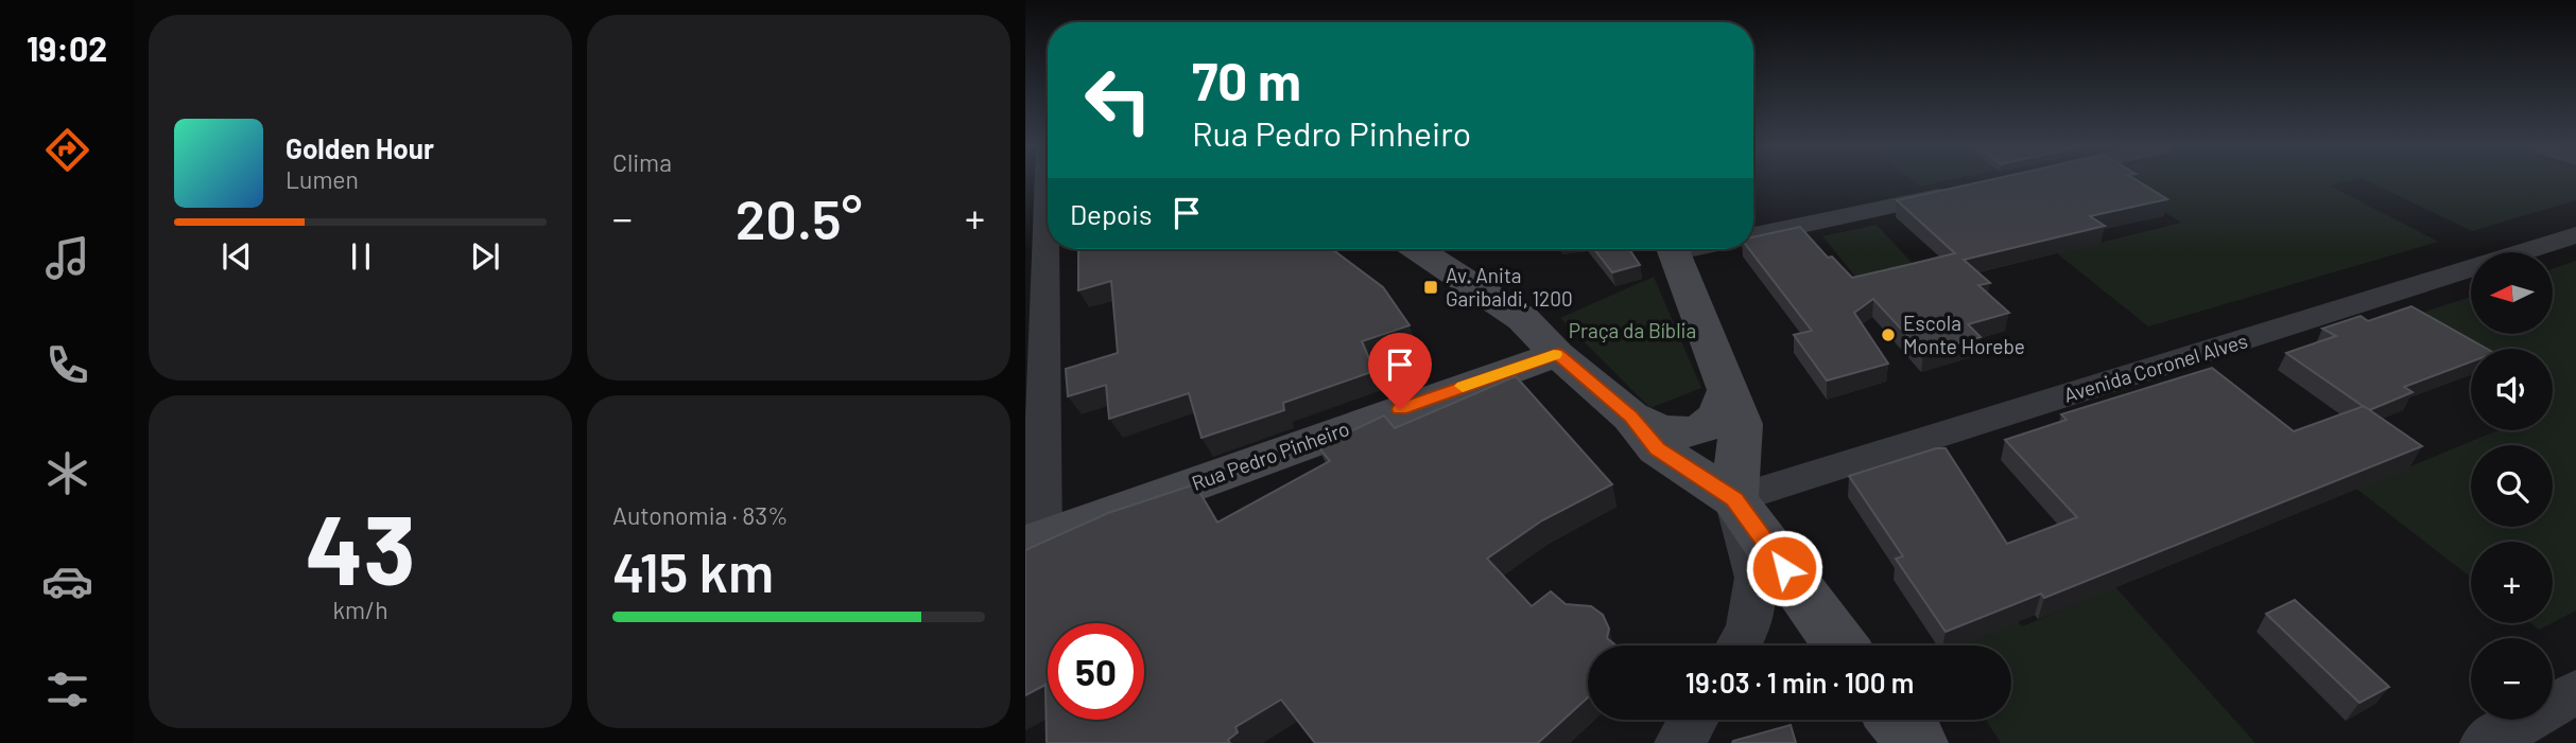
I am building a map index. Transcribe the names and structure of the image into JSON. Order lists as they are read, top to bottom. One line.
{"streets":{"main road":["Rua Pedro Pinheiro"],"street":["Avenida Coronel Alves"]},"parks":["Praça da Bíblia"],"places":{"transit":["Av. Anita Garibaldi, 1200"],"other":["Escola Monte Horebe"]},"north":"left","page":{"tabs":"19:02","tile":["Clima",["43","km/h"],["Autonomia · 83%","415 km"]],"turn":["70 m","Rua Pedro Pinheiro"],"song":["Golden Hour","Lumen"],"then":"Depois","heat":["−","20.5°","+"],"map_buttons":["+","−"],"limit":"50","trip":"19:03 · 1 min · 100 m"}}
